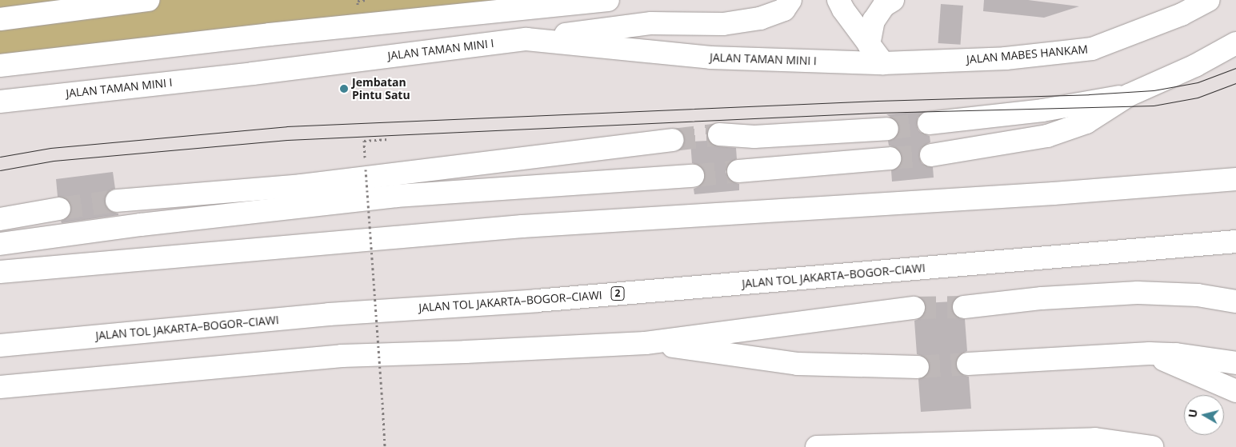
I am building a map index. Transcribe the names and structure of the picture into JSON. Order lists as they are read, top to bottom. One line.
{"streets":{"main road":["JALAN TAMAN MINI I","JALAN MABES HANKAM","JALAN TOL JAKARTA–BOGOR–CIAWI","2"]},"crossings":[["JALAN TAMAN MINI I","JALAN MABES HANKAM"]],"places":["Jembatan Pintu Satu"],"north":"left"}
